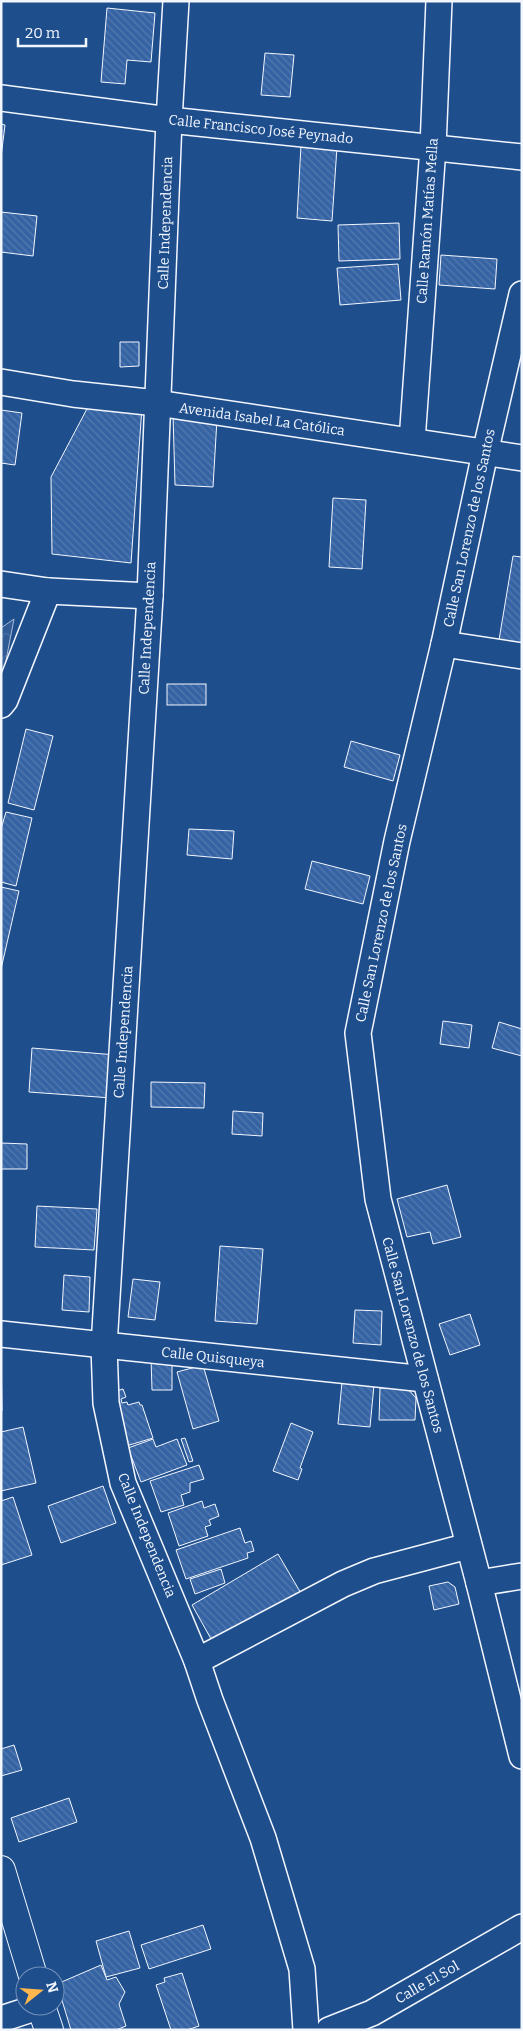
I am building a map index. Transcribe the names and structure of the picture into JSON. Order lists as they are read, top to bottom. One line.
{"streets":{"street":["Calle Francisco José Peynado","Calle Ramón Matías Mella","Calle Independencia","Avenida Isabel La Católica","Calle San Lorenzo de los Santos","Calle Quisqueya","Calle El Sol"]},"crossings":[["Calle Francisco José Peynado","Calle Ramón Matías Mella"],["Calle Francisco José Peynado","Calle Independencia"],["Calle Ramón Matías Mella","Avenida Isabel La Católica"],["Calle Independencia","Avenida Isabel La Católica"],["Calle Independencia","Calle Quisqueya"],["Avenida Isabel La Católica","Calle San Lorenzo de los Santos"],["Calle San Lorenzo de los Santos","Calle Quisqueya"]],"scale_bar":"20 m","north":"right"}
